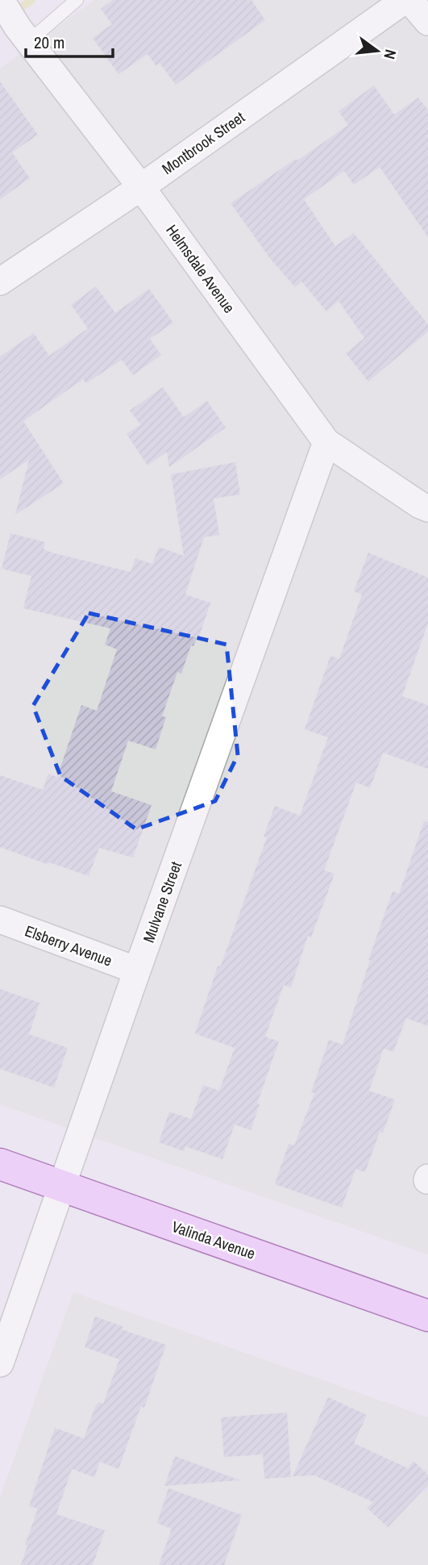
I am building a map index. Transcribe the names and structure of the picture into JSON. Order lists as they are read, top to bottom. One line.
{"streets":{"main road":["Valinda Avenue"],"street":["Montbrook Street","Helmsdale Avenue","Mulvane Street","Elsberry Avenue"]},"crossings":[["Montbrook Street","Helmsdale Avenue"],["Helmsdale Avenue","Mulvane Street"],["Mulvane Street","Elsberry Avenue"],["Mulvane Street","Valinda Avenue"]],"scale_bar":"20 m","north":"right"}
